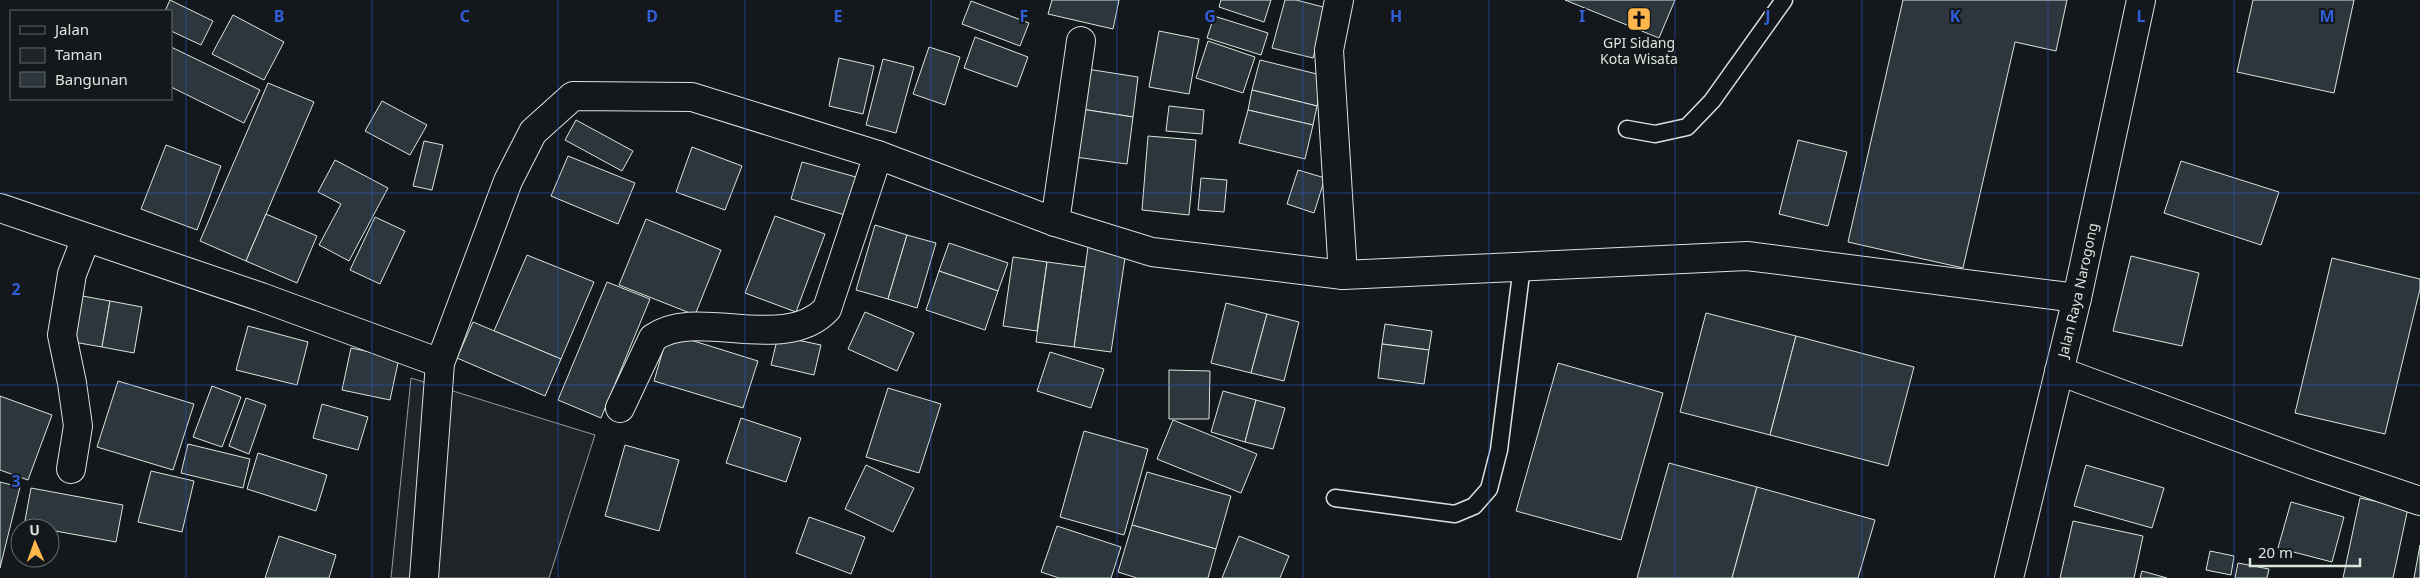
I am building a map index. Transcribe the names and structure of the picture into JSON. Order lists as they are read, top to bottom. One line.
{"streets":{"street":["Jalan Raya Narogong"]},"places":{"church":["GPI Sidang Kota Wisata"]},"legend":["Jalan","Taman","Bangunan"],"scale_bar":"20 m","north":"top","grid":{"columns":["B","C","D","E","F","G","H","I","J","K","L","M"],"rows":["2","3"]}}
